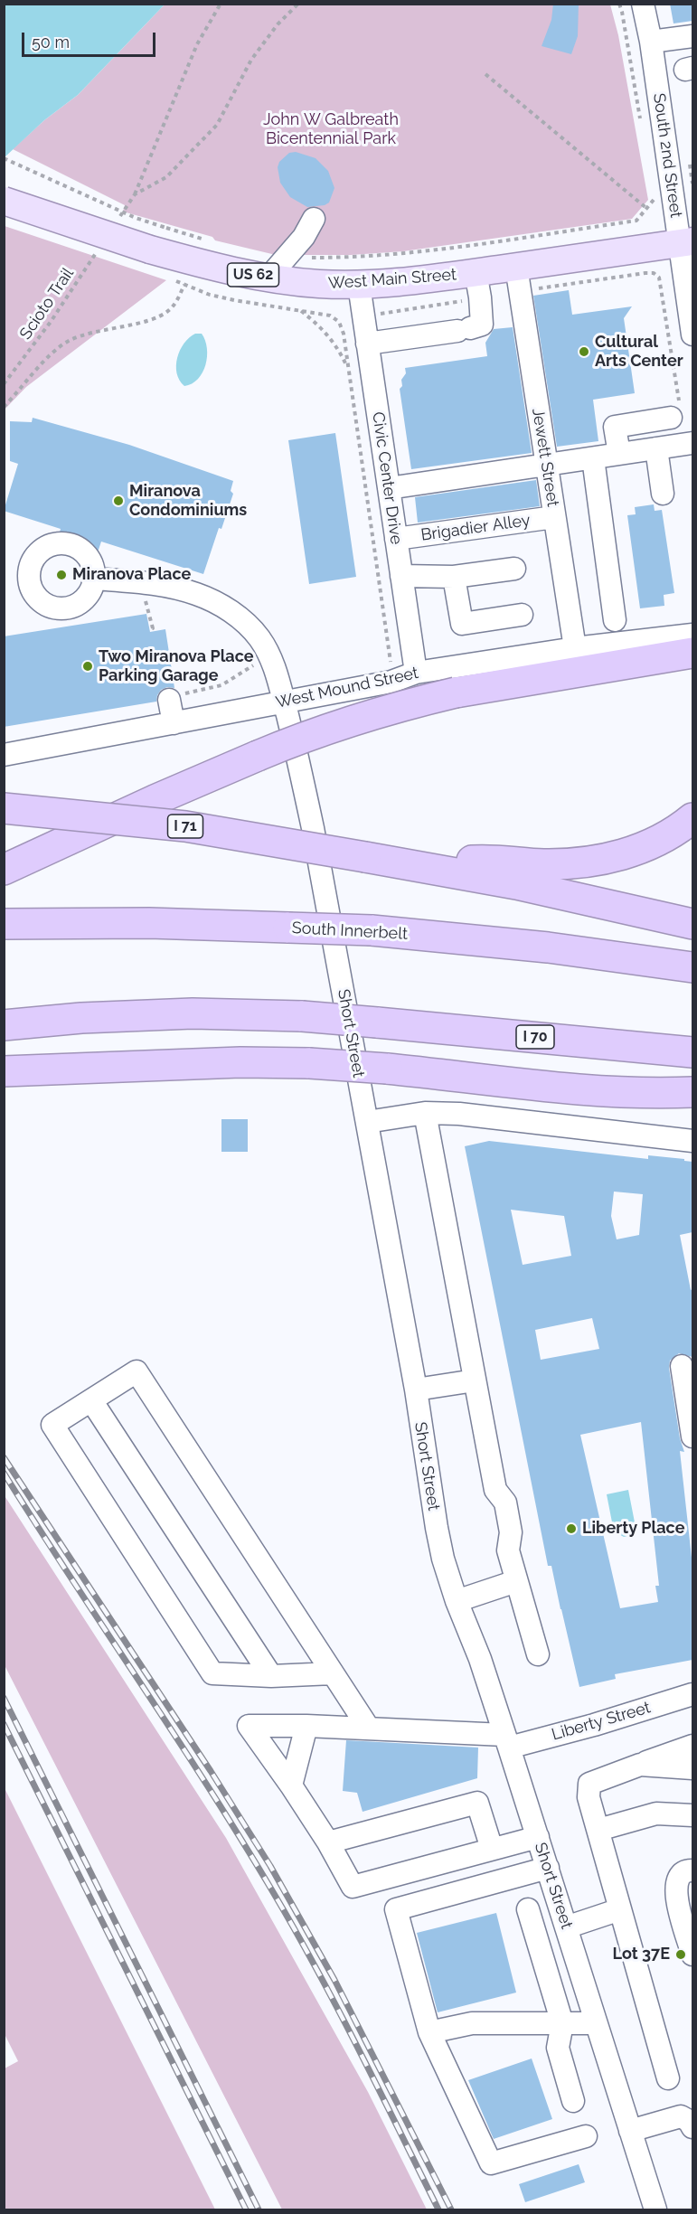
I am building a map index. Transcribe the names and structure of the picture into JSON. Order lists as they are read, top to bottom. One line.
{"streets":{"highway":["I 71","South Innerbelt","I 70"],"main road":["US 62","West Main Street"],"street":["South 2nd Street","Jewett Street","Civic Center Drive","Brigadier Alley","West Mound Street","Short Street","Liberty Street"],"path":["Scioto Trail"]},"crossings":[["South 2nd Street","West Main Street"],["West Main Street","Jewett Street"],["West Main Street","Civic Center Drive"],["Jewett Street","Brigadier Alley"],["Jewett Street","West Mound Street"],["Civic Center Drive","Brigadier Alley"],["Civic Center Drive","West Mound Street"],["West Mound Street","Short Street"],["Short Street","Liberty Street"]],"parks":["John W Galbreath Bicentennial Park"],"places":["Cultural Arts Center","Miranova Condominiums","Miranova Place","Two Miranova Place Parking Garage","Liberty Place","Lot 37E"],"scale_bar":"50 m"}
